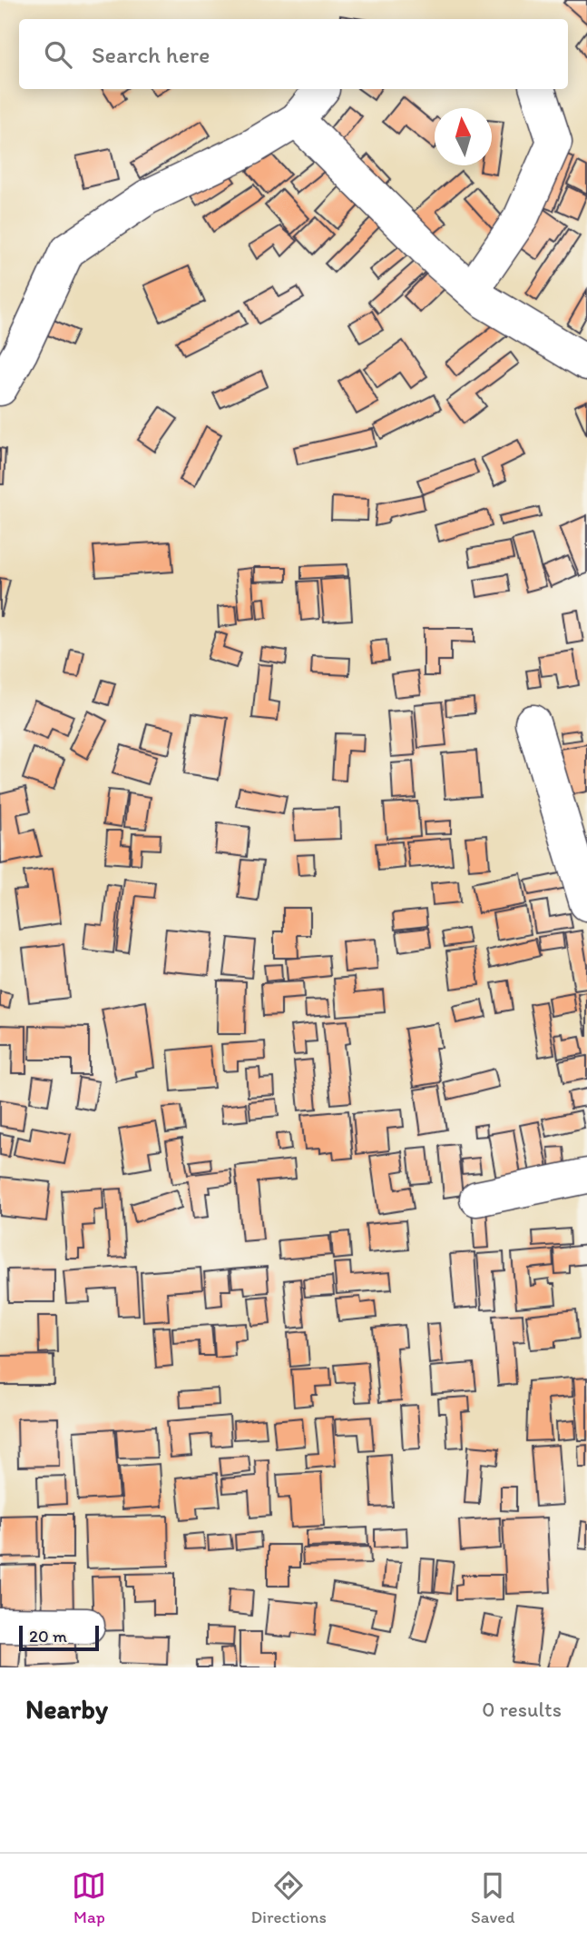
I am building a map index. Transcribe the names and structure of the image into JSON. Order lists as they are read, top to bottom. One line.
{"scale_bar":"20 m","north":"top","page":{"search":"Search here","scale":"20 m","heading":["Nearby","0 results"],"nav":["Map","Directions","Saved"]}}
